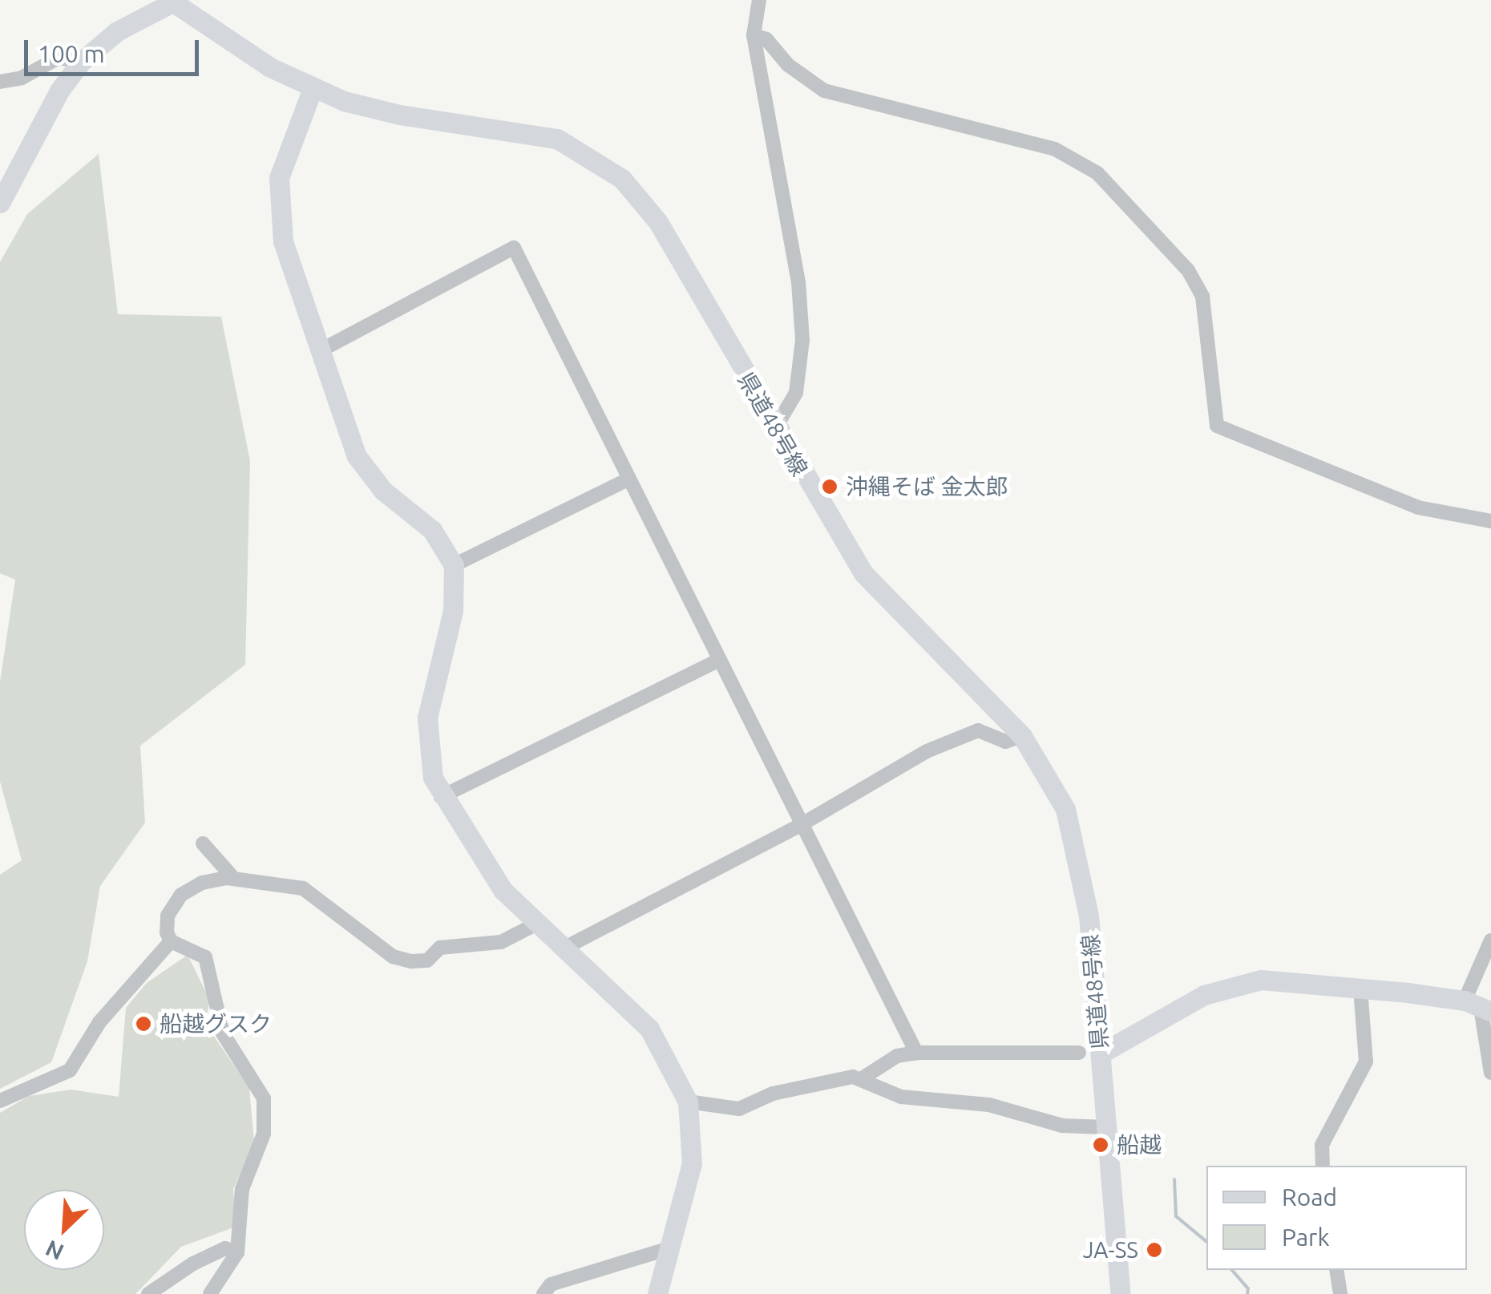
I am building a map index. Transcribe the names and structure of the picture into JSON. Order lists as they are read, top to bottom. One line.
{"streets":{"street":["県道48号線"]},"places":["沖縄そば 金太郎","船越グスク","船越","JA-SS"],"legend":["Road","Park"],"scale_bar":"100 m","north":"bottom left"}
